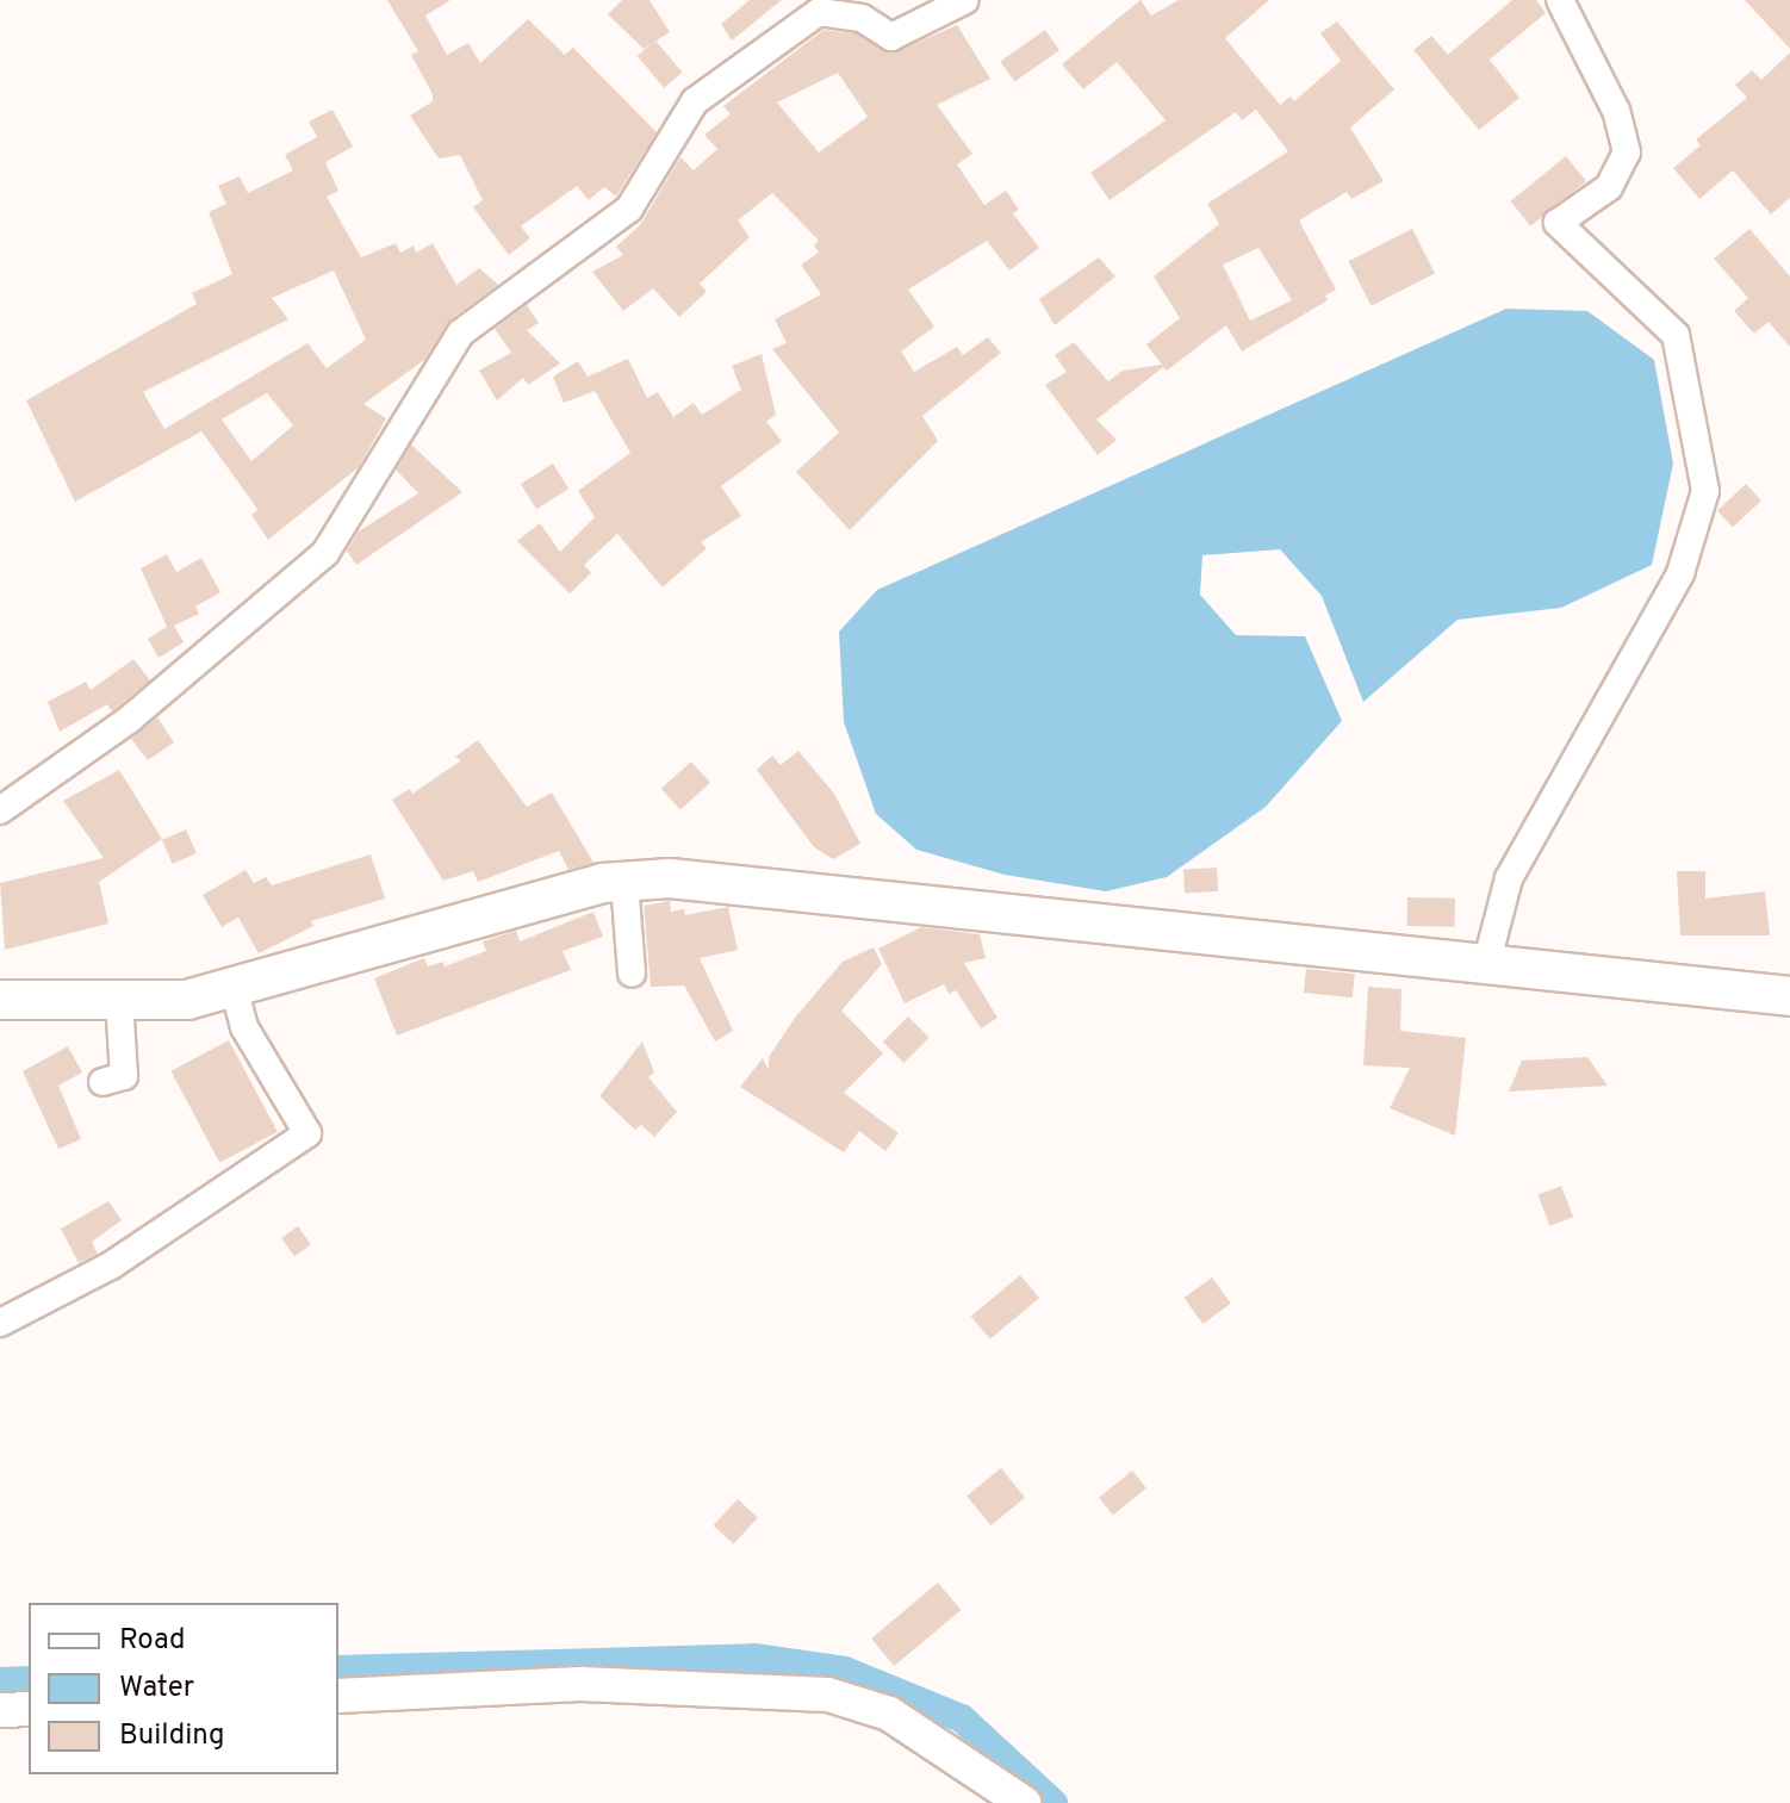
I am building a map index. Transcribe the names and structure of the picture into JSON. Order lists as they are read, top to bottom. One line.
{"legend":["Road","Water","Building"]}
